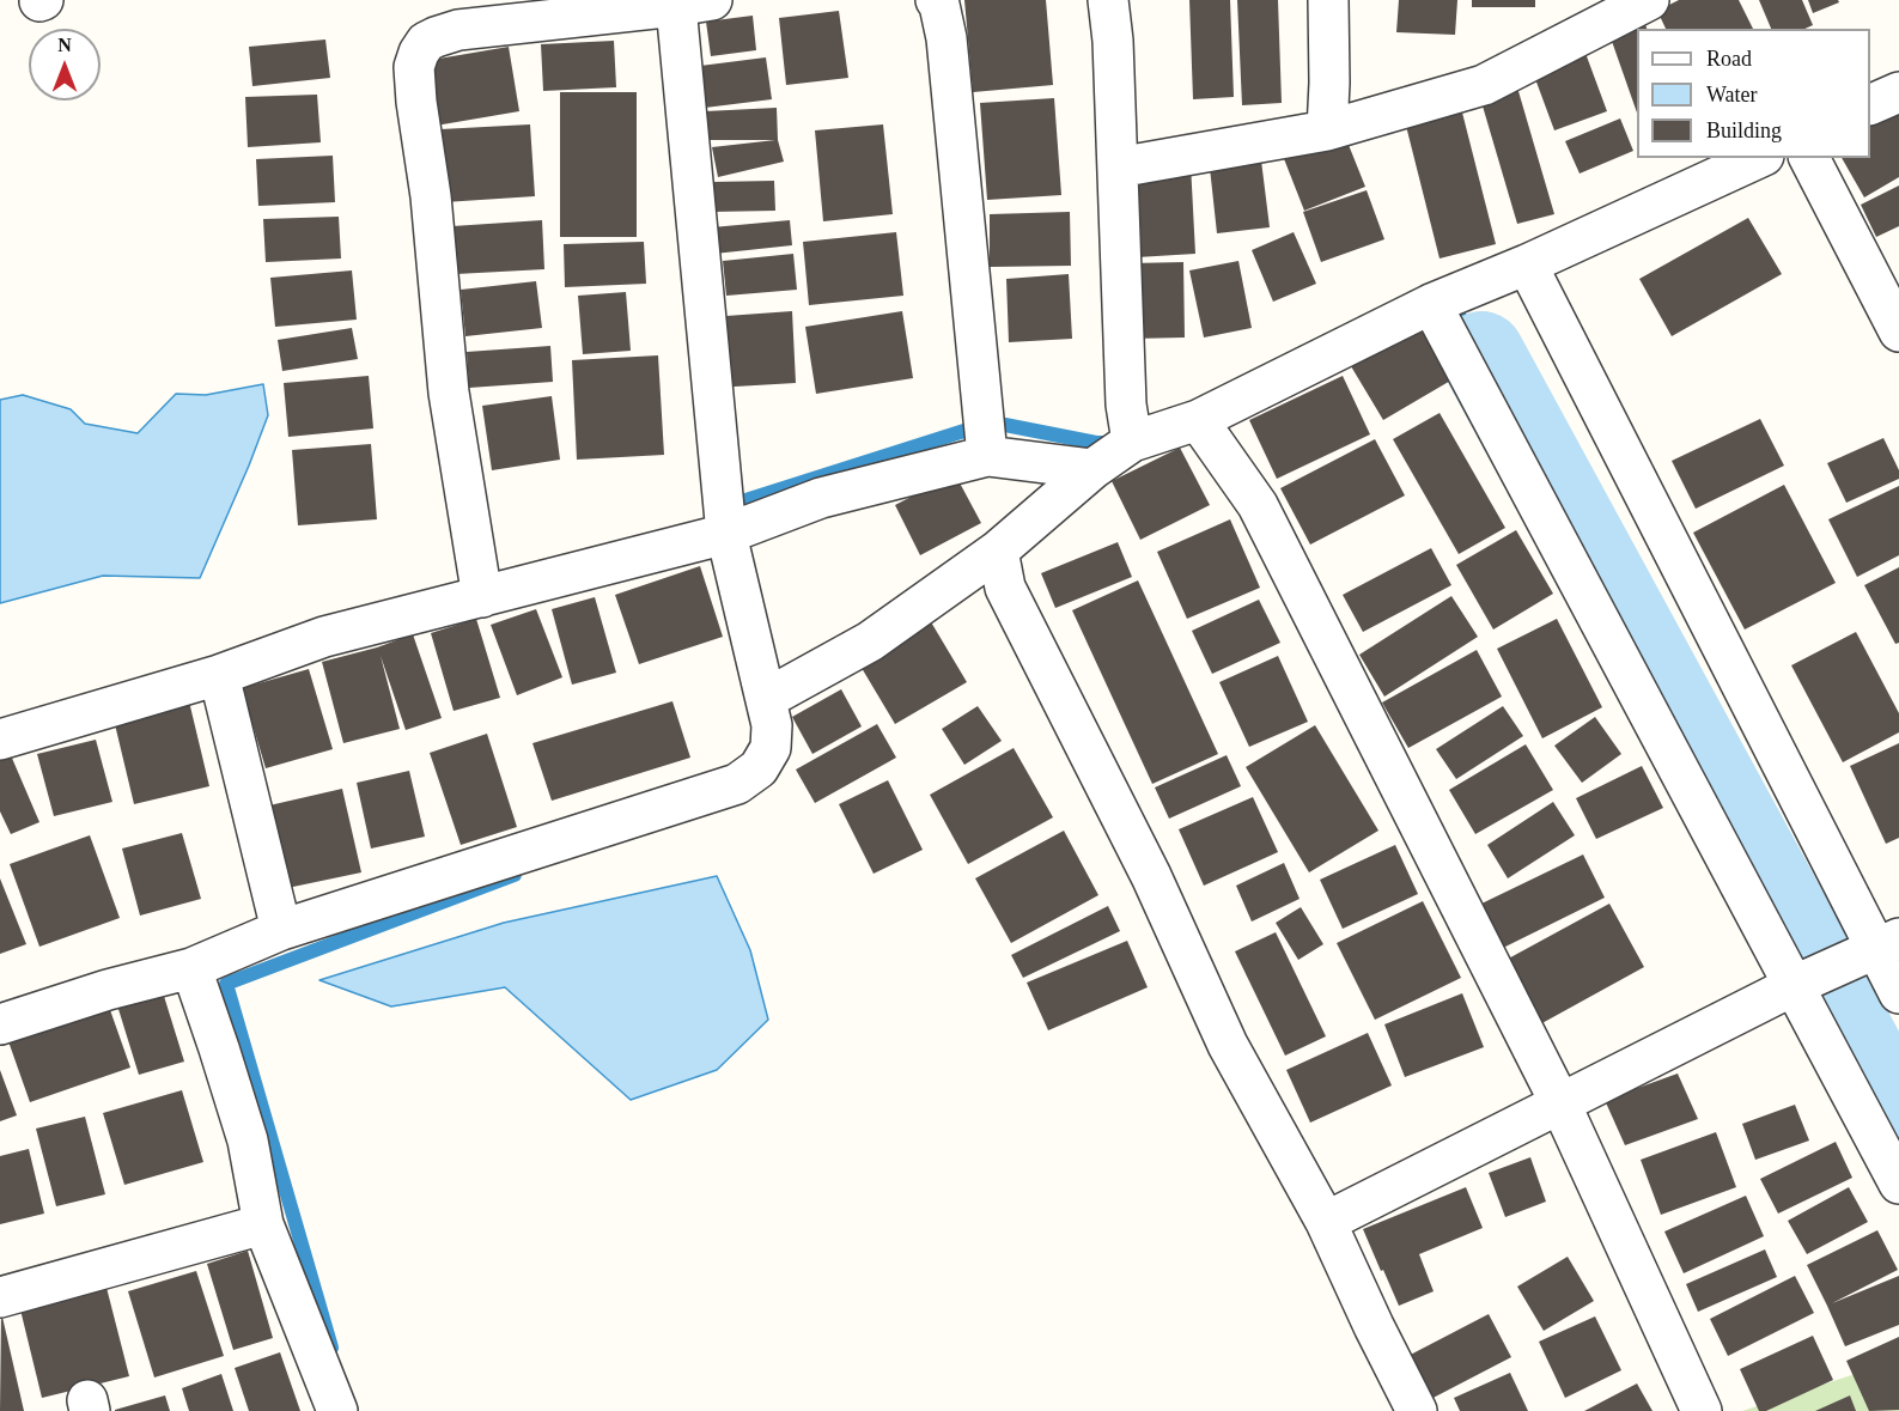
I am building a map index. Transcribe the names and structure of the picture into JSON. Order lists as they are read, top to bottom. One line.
{"legend":["Road","Water","Building"],"north":"top"}
